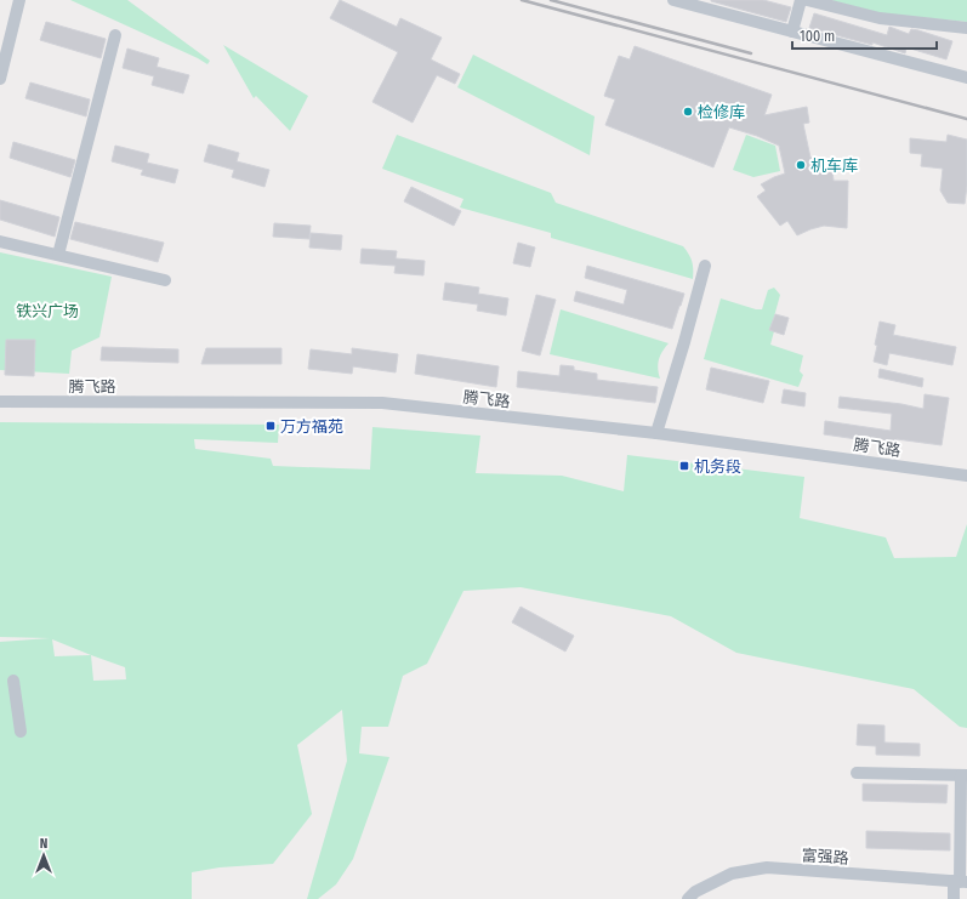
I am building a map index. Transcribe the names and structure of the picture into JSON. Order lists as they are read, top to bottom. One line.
{"streets":{"street":["腾飞路","富强路"]},"parks":["铁兴广场"],"places":{"other":["检修库","机车库"],"transit":["万方福苑","机务段"]},"scale_bar":"100 m","north":"top"}
